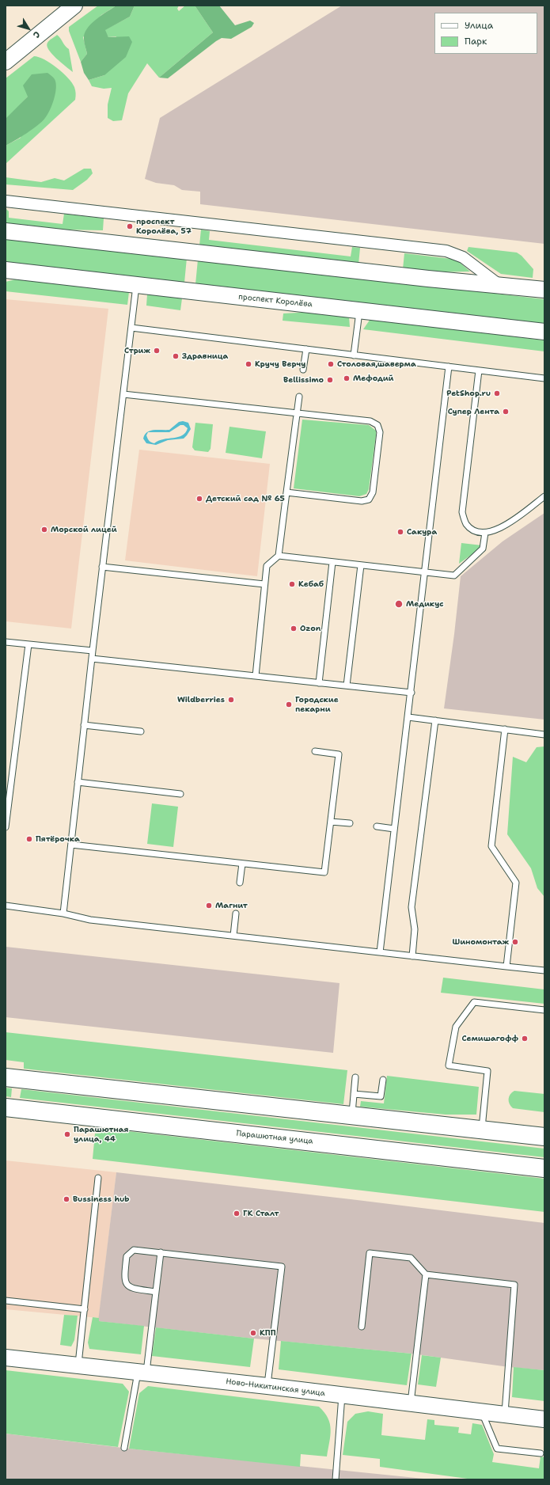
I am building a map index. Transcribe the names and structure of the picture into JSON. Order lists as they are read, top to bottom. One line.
{"streets":{"main road":["Парашютная улица"],"street":["проспект Королёва","Ново-Никитинская улица"]},"places":["проспект Королёва, 57","Стриж","Здравница","Кручу Верчу","Столовая,шаверма","Мефодий","Bellissimo","PetShop.ru","Супер Лента","Детский сад № 65","Морской лицей","Сакура","Кебаб","Медикус","Ozon","Wildberries","Городские пекарни","Пятёрочка","Магнит","Шиномонтаж","Семишагофф","Парашютная улица, 44","Bussiness hub","ГК Сталт","КПП"],"legend":["Улица","Парк"],"north":"bottom right"}
